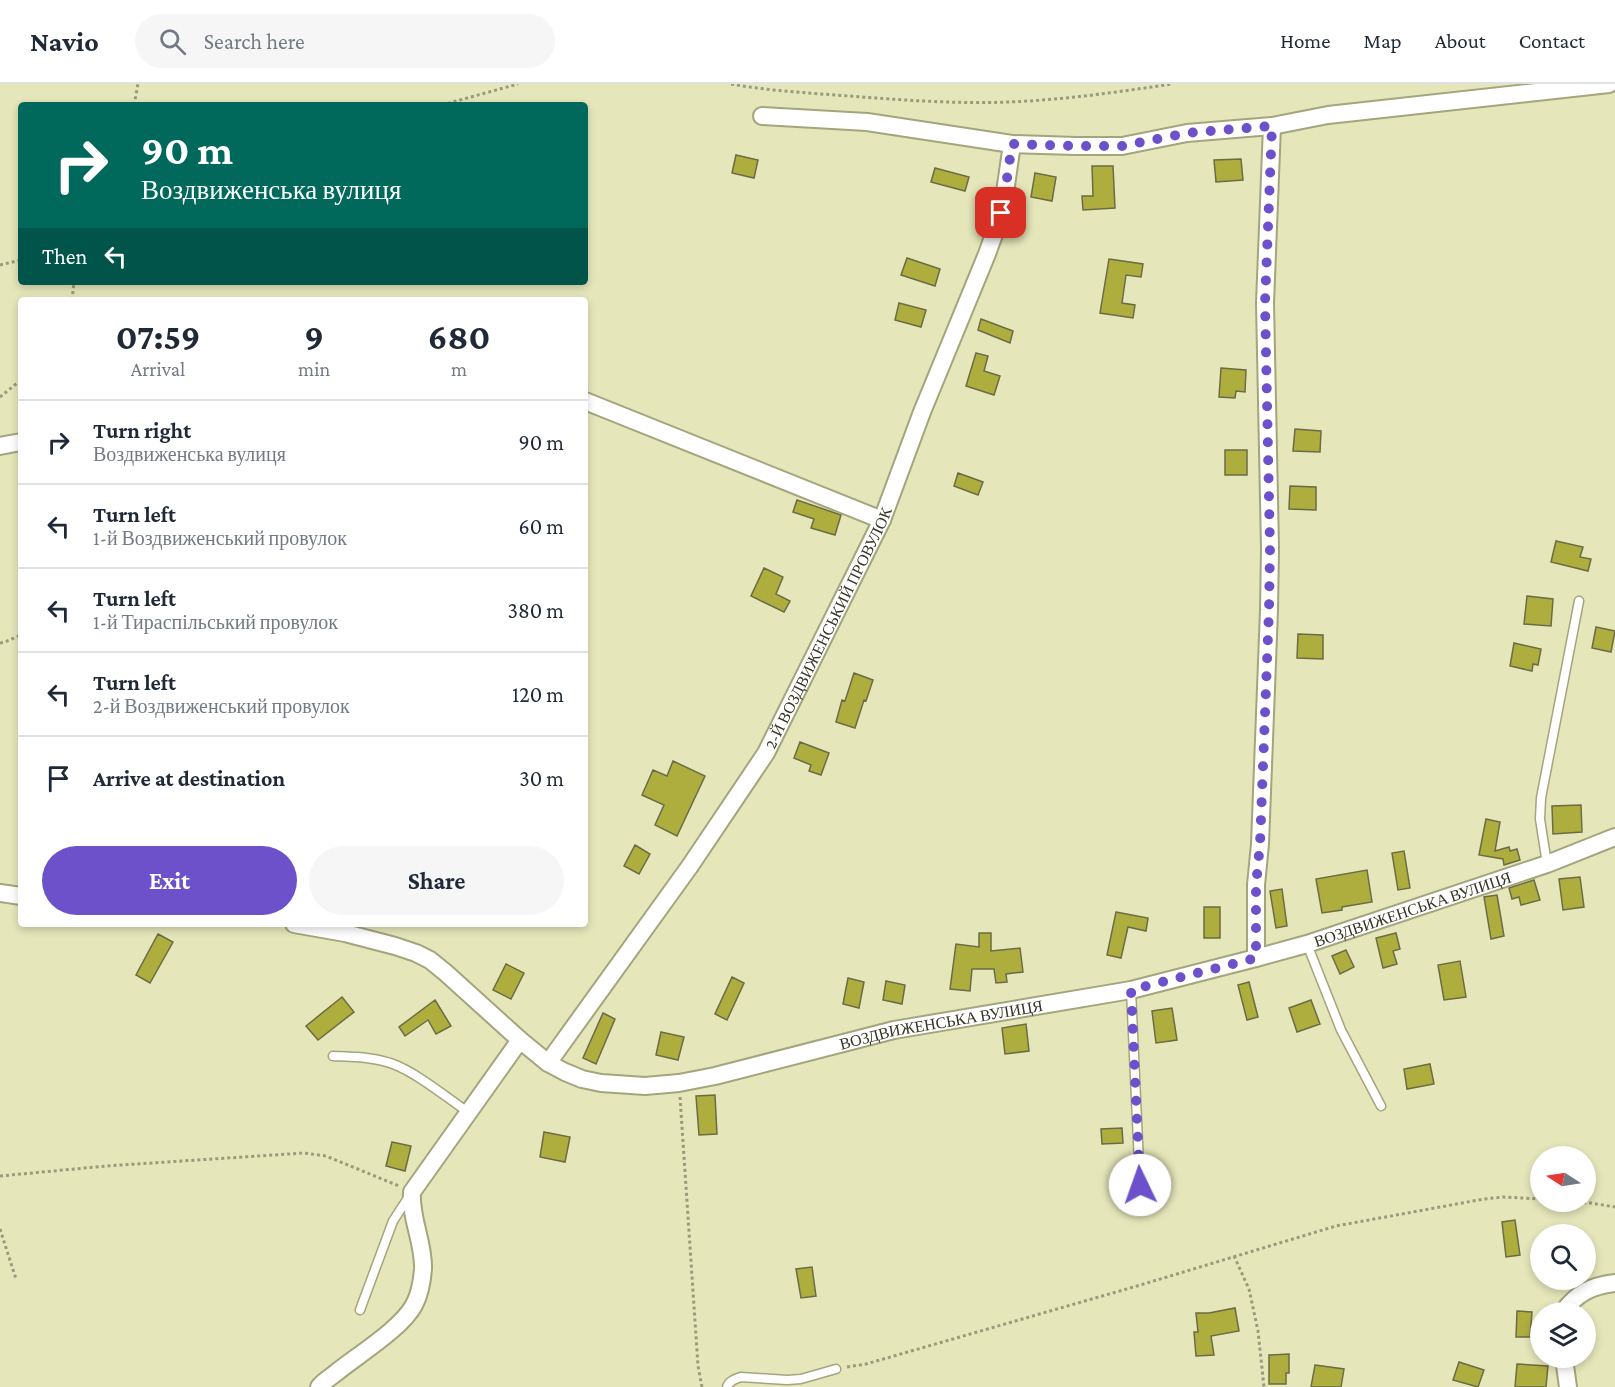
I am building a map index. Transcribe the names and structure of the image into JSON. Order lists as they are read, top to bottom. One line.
{"streets":{"street":["2-Й ВОЗДВИЖЕНСЬКИЙ ПРОВУЛОК","ВОЗДВИЖЕНСЬКА ВУЛИЦЯ"]},"crossings":[["2-Й ВОЗДВИЖЕНСЬКИЙ ПРОВУЛОК","ВОЗДВИЖЕНСЬКА ВУЛИЦЯ"]],"north":"left","page":{"header":"Navio","search":"Search here","nav":["Home","Map","About","Contact"],"turn":["90 m","Воздвиженська вулиця"],"then":"Then","eta":["07:59","Arrival","9","min","680","m"],"list":[{"name":"Turn right","note":"Воздвиженська вулиця","value":"90 m"},{"name":"Turn left","note":"1-й Воздвиженський провулок","value":"60 m"},{"name":"Turn left","note":"1-й Тираспільський провулок","value":"380 m"},{"name":"Turn left","note":"2-й Воздвиженський провулок","value":"120 m"},{"name":"Arrive at destination","value":"30 m"}],"buttons":["Exit","Share"]}}
